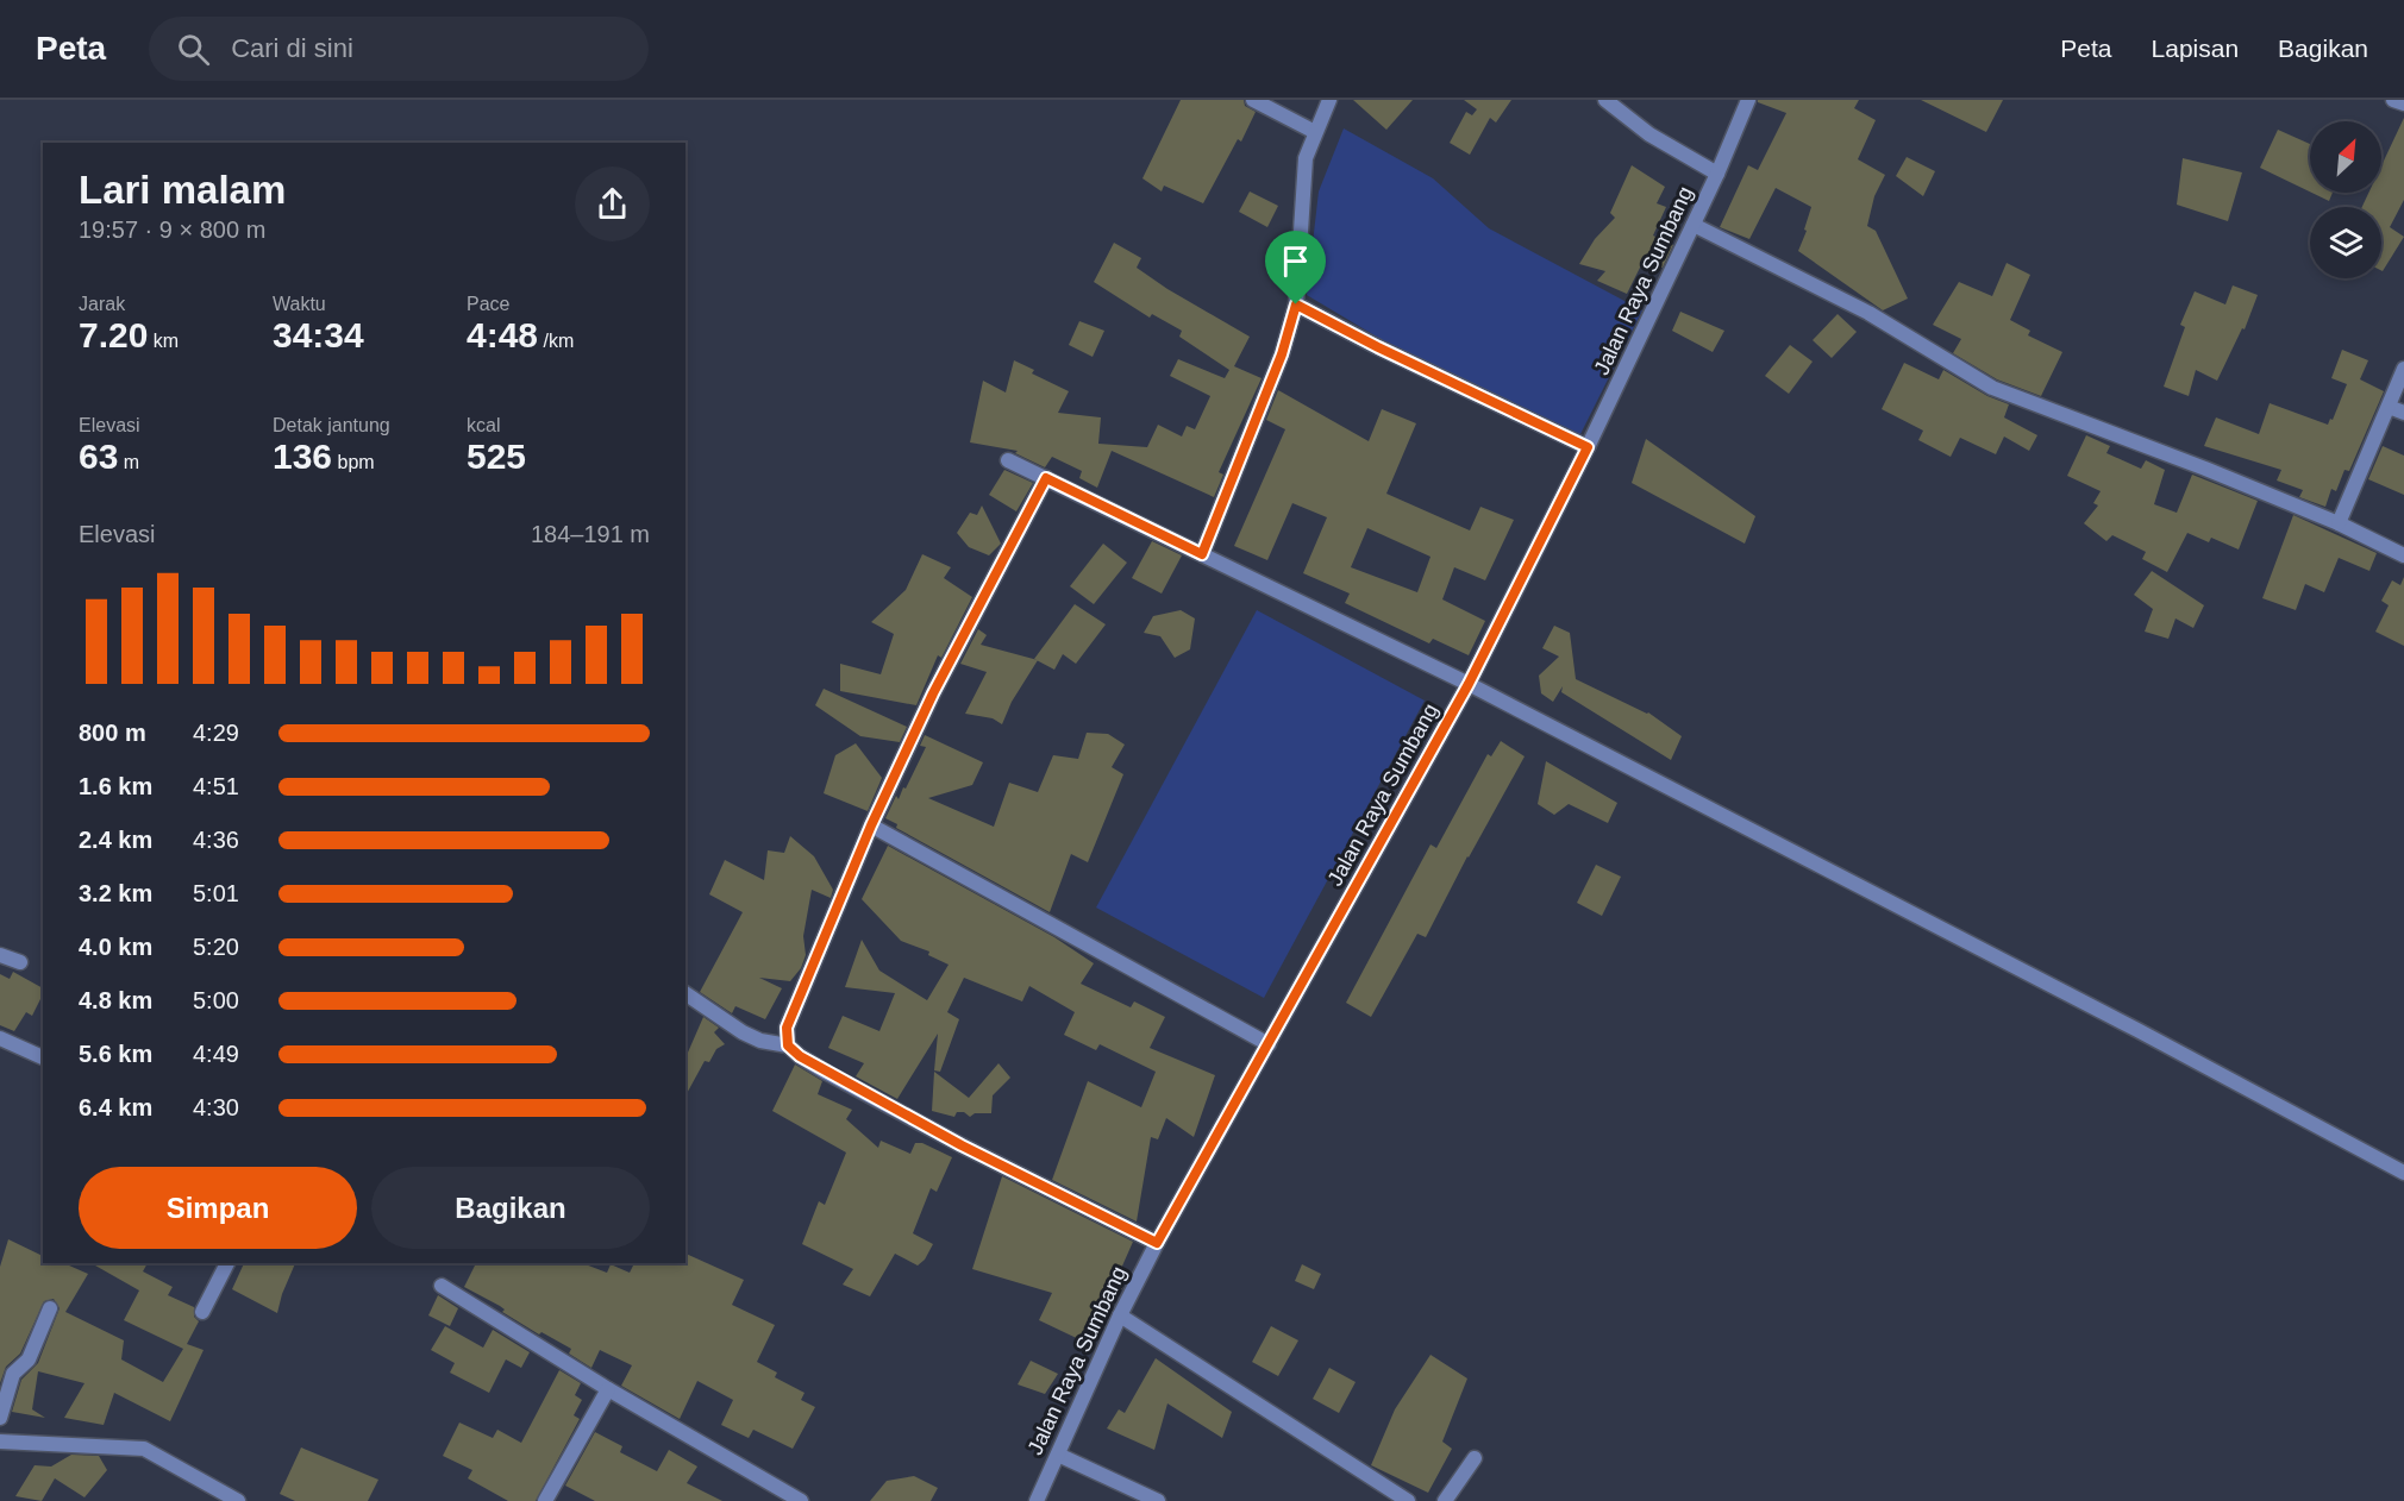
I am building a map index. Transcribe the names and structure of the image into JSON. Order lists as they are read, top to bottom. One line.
{"streets":{"street":["Jalan Raya Sumbang"]},"north":"top right","page":{"header":"Peta","search":"Cari di sini","nav":["Peta","Lapisan","Bagikan"],"heading":["Lari malam","19:57 · 9 × 800 m"],"stats":[["Jarak","7.20 km"],["Waktu","34:34"],["Pace","4:48 /km"],["Elevasi","63 m"],["Detak jantung","136 bpm"],["kcal","525"]],"chart":["Elevasi","184–191 m"],"list":[{"name":"800 m","note":"4:29"},{"name":"1.6 km","note":"4:51"},{"name":"2.4 km","note":"4:36"},{"name":"3.2 km","note":"5:01"},{"name":"4.0 km","note":"5:20"},{"name":"4.8 km","note":"5:00"},{"name":"5.6 km","note":"4:49"},{"name":"6.4 km","note":"4:30"}],"buttons":["Simpan","Bagikan"]}}
